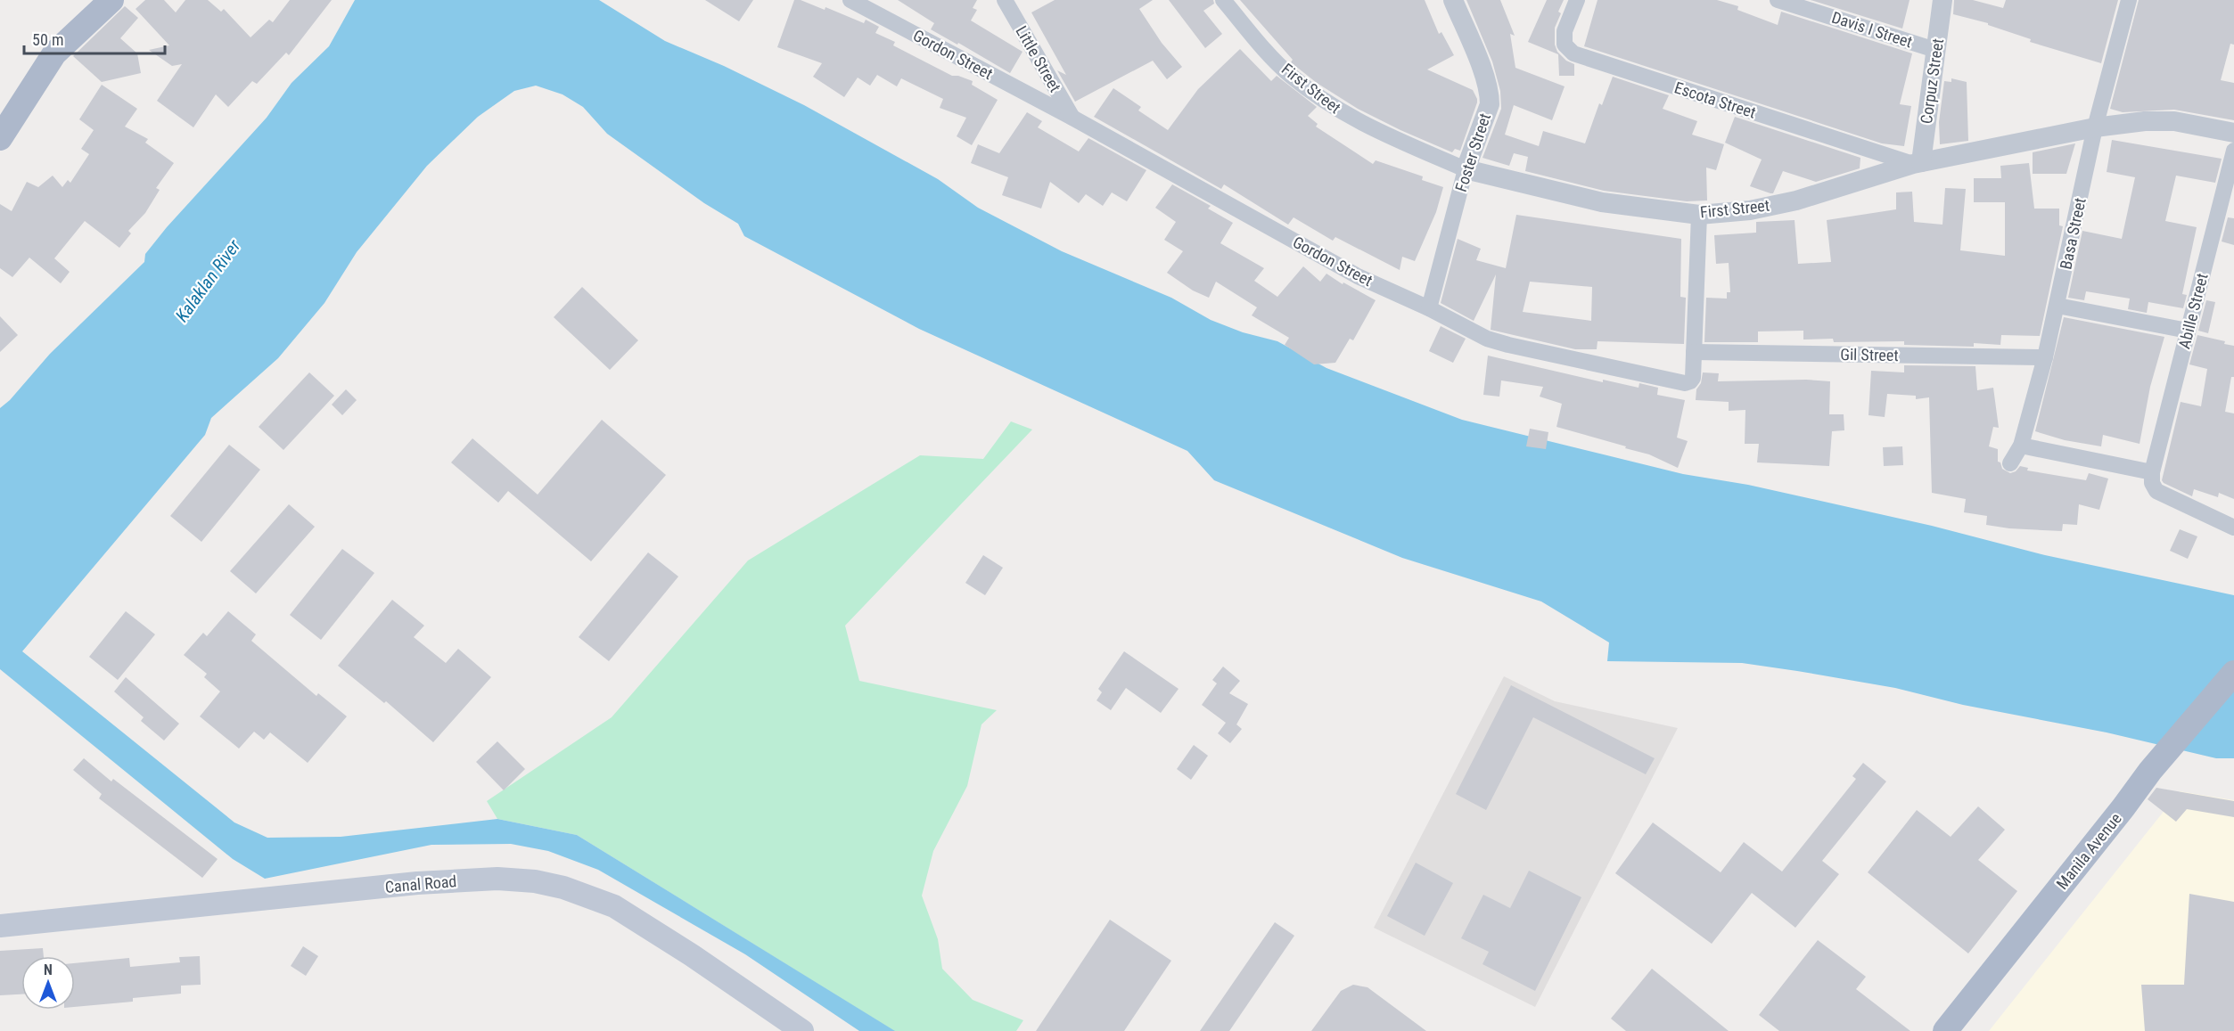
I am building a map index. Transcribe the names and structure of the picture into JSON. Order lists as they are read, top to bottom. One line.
{"streets":{"main road":["Manila Avenue","Canal Road"],"street":["Davis I Street","Gordon Street","Little Street","Corpuz Street","First Street","Escota Street","Foster Street","Basa Street","Abille Street","Gil Street"]},"crossings":[["Davis I Street","Corpuz Street"],["Gordon Street","Little Street"],["Gordon Street","First Street"],["Gordon Street","Foster Street"],["Gordon Street","Gil Street"],["Corpuz Street","First Street"],["Corpuz Street","Escota Street"],["First Street","Escota Street"],["First Street","Foster Street"],["First Street","Basa Street"],["Basa Street","Gil Street"]],"water":["Kalaklan River"],"scale_bar":"50 m","north":"top"}
